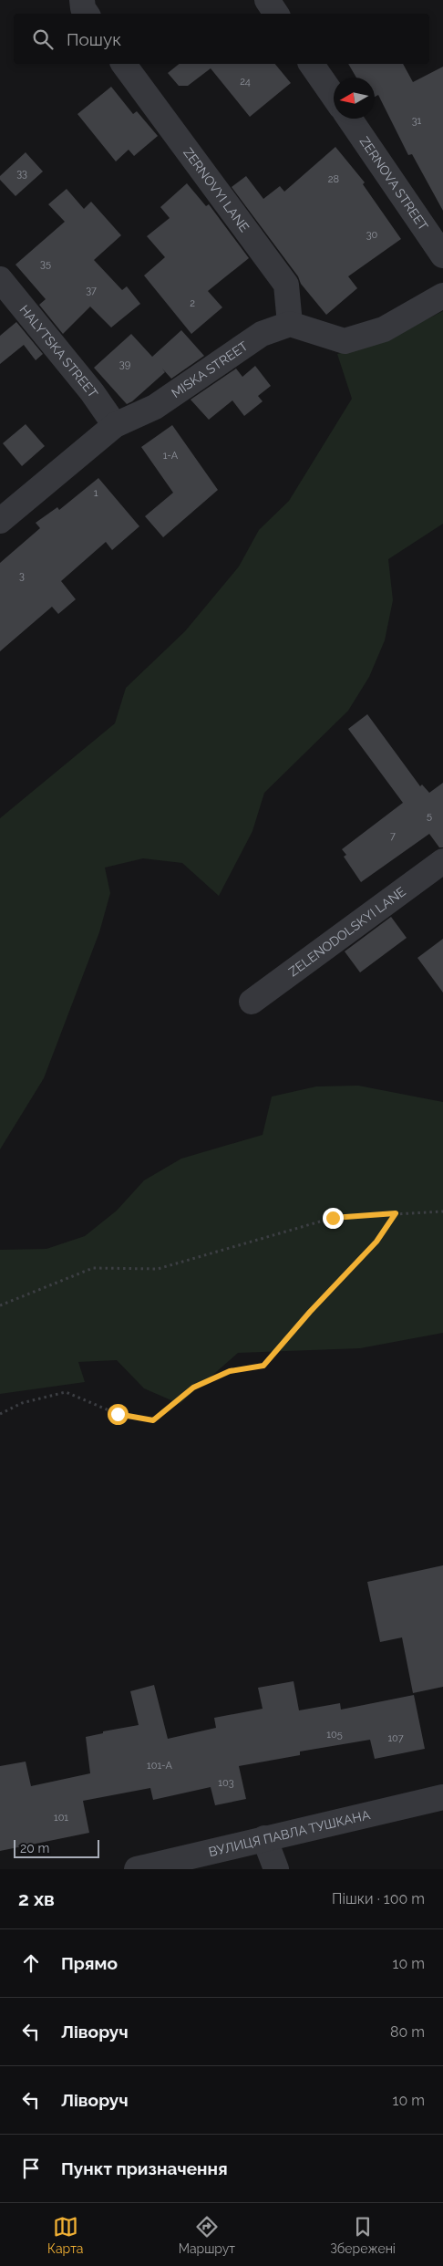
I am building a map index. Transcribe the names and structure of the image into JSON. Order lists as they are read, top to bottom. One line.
{"streets":{"street":["ZERNOVA STREET","ZERNOVYI LANE","HALYTSKA STREET","MISKA STREET","ZELENODOLSKYI LANE","ВУЛИЦЯ ПАВЛА ТУШКАНА"]},"crossings":[["ZERNOVYI LANE","MISKA STREET"],["HALYTSKA STREET","MISKA STREET"]],"house_numbers":["24","31","33","28","30","35","37","2","39","1-А","1","3","5","7","105","107","101-А","103","101"],"scale_bar":"20 m","north":"left","page":{"search":"Пошук","scale":"20 m","heading":["2 хв","Пішки · 100 m"],"list":[["Прямо","10 m"],["Ліворуч","80 m"],["Ліворуч","10 m"],"Пункт призначення"],"nav":["Карта","Маршрут","Збережені"]}}
